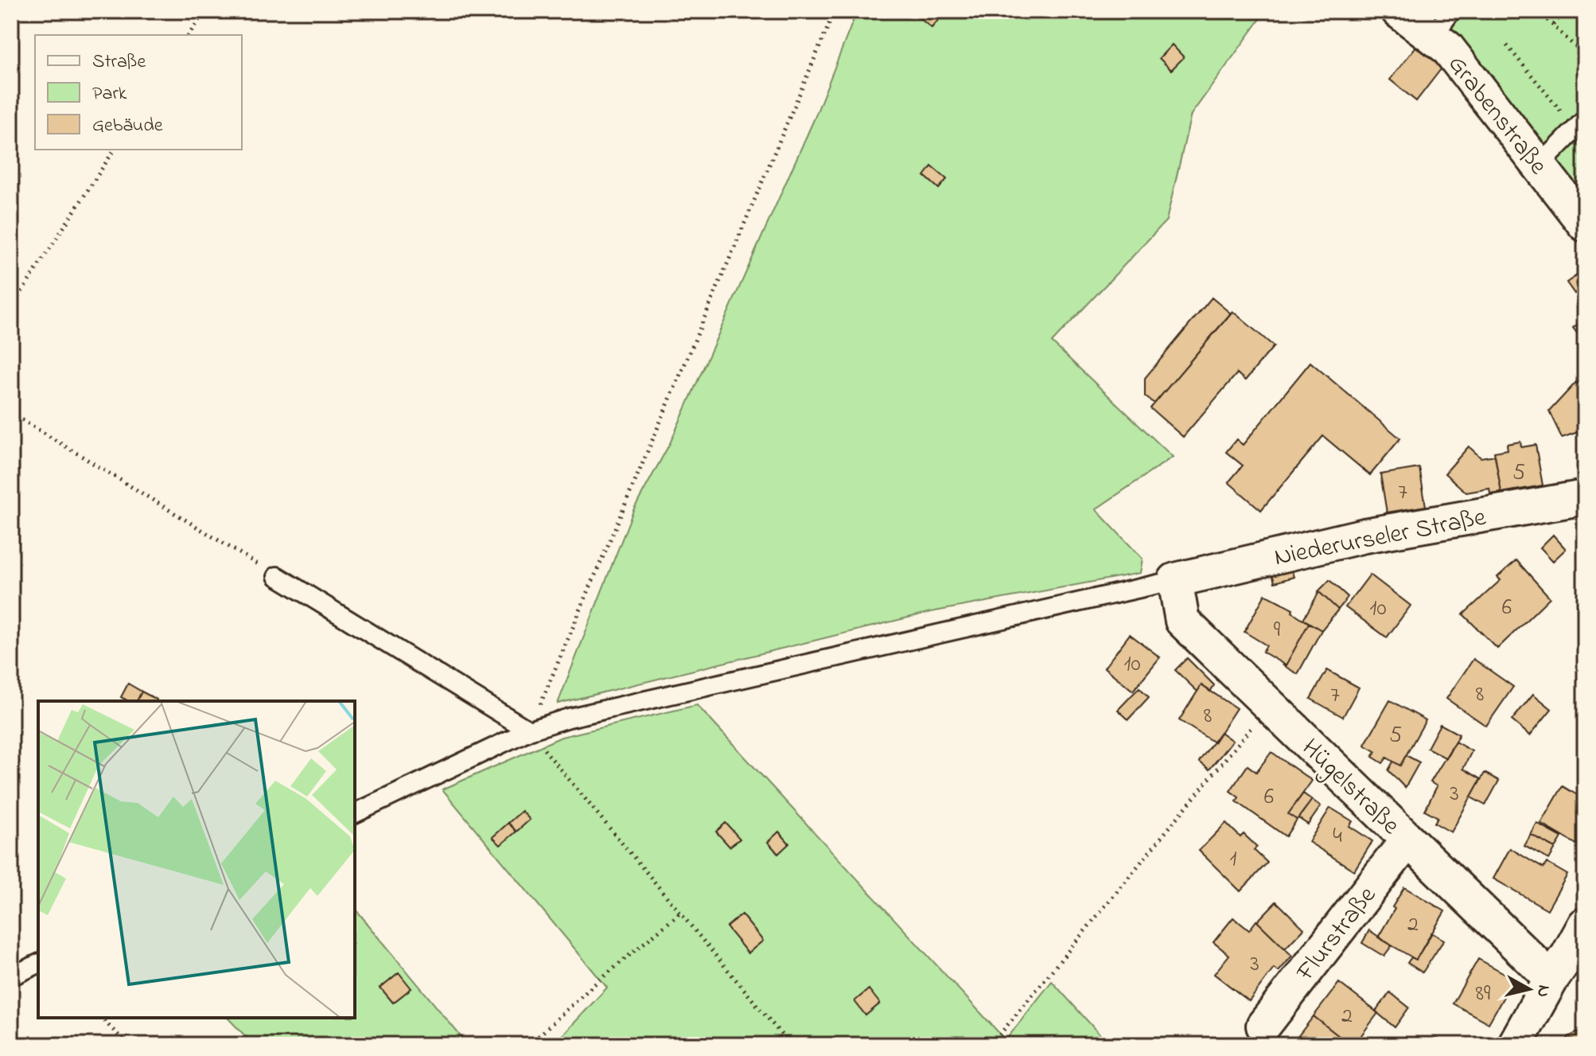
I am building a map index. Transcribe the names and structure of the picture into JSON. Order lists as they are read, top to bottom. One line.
{"streets":{"street":["Grabenstraße","Niederurseler Straße","Hügelstraße","Flurstraße"]},"crossings":[["Niederurseler Straße","Hügelstraße"],["Hügelstraße","Flurstraße"]],"house_numbers":["5","7","6","10","9","10","8","7","8","5","3","6","4","1","2","3","89","2"],"legend":["Straße","Park","Gebäude"],"north":"right"}
